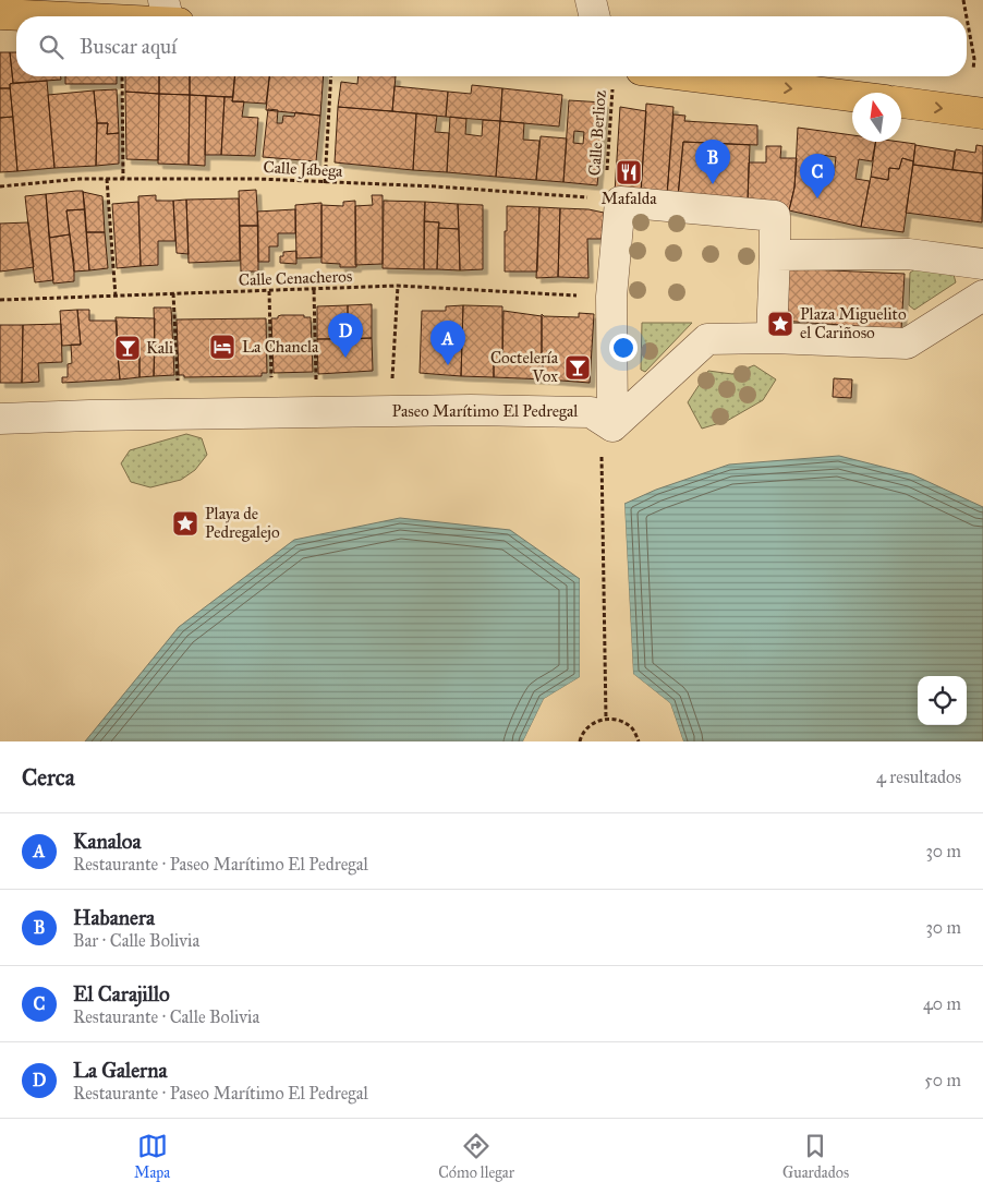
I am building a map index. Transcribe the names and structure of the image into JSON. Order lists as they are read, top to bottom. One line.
{"streets":{"street":["Paseo Marítimo El Pedregal"],"path":["Calle Berlioz","Calle Jábega","Calle Cenacheros"]},"places":{"restaurant":["Mafalda"],"place":["Plaza Miguelito el Cariñoso","Playa de Pedregalejo"],"hotel":["La Chancla"],"bar":["Kali","Coctelería Vox"]},"north":"top","page":{"search":"Buscar aquí","pins":["B","C","D","A"],"heading":["Cerca","4 resultados"],"list":[{"mark":"A","name":"Kanaloa","note":"Restaurante · Paseo Marítimo El Pedregal","value":"30 m"},{"mark":"B","name":"Habanera","note":"Bar · Calle Bolivia","value":"30 m"},{"mark":"C","name":"El Carajillo","note":"Restaurante · Calle Bolivia","value":"40 m"},{"mark":"D","name":"La Galerna","note":"Restaurante · Paseo Marítimo El Pedregal","value":"50 m"}],"nav":["Mapa","Cómo llegar","Guardados"]}}
